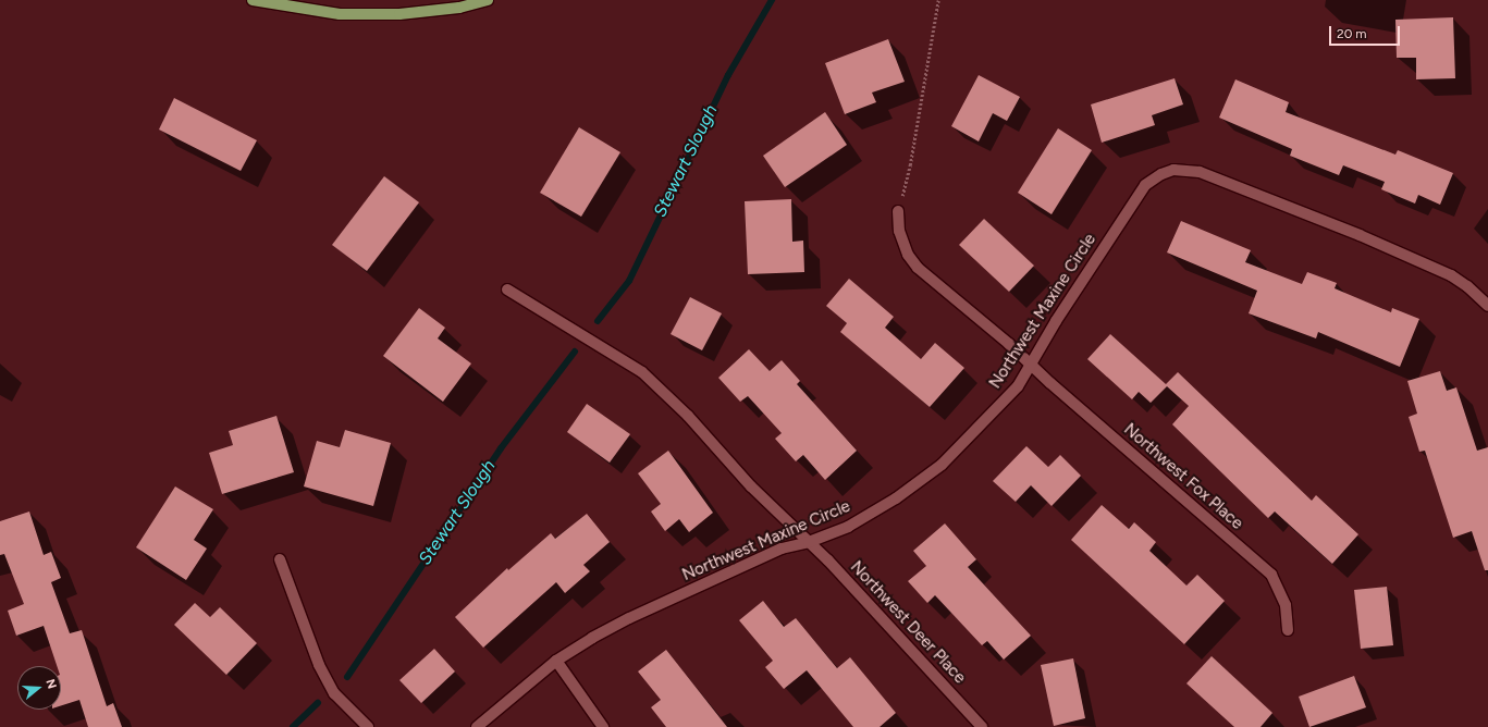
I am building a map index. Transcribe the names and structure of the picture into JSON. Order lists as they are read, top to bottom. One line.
{"streets":{"street":["Northwest Maxine Circle","Northwest Fox Place","Northwest Deer Place"]},"crossings":[["Northwest Maxine Circle","Northwest Fox Place"],["Northwest Maxine Circle","Northwest Deer Place"]],"water":["Stewart Slough"],"scale_bar":"20 m","north":"right"}
